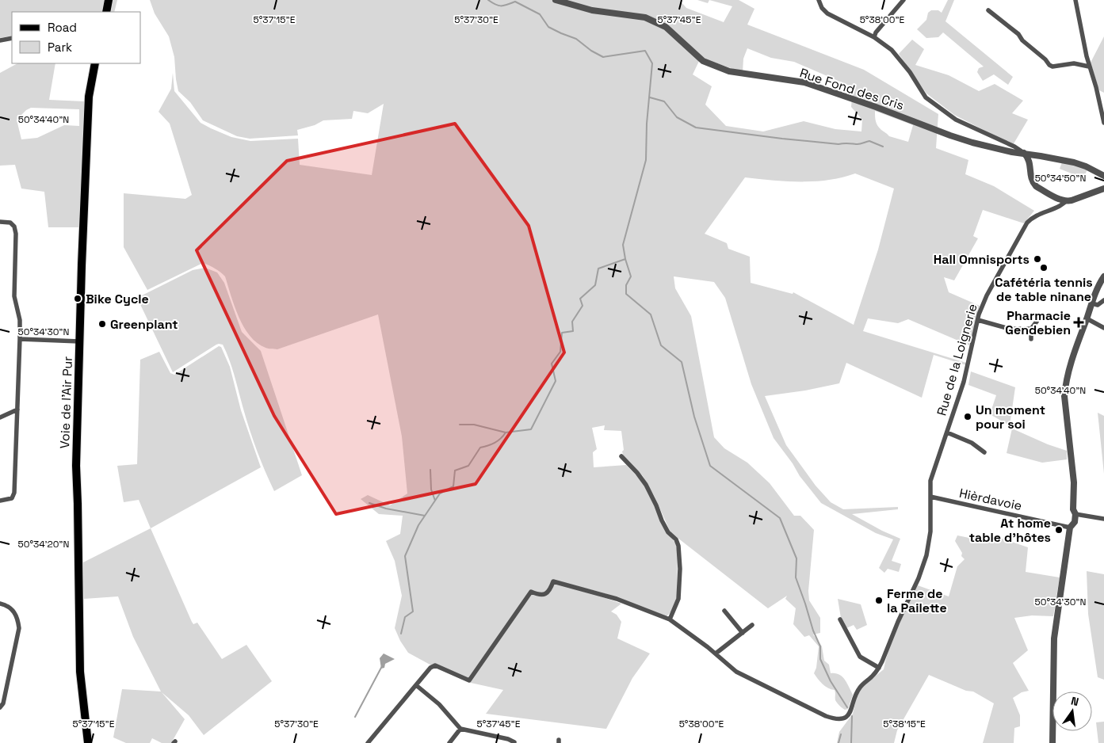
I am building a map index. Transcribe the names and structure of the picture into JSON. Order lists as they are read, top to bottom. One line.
{"streets":{"main road":["Voie de l'Air Pur"],"street":["Rue Fond des Cris","Rue de la Loignerie","Hièrdavoie"]},"crossings":[["Rue de la Loignerie","Hièrdavoie"]],"places":{"other":["Hall Omnisports","Cafétéria tennis de table ninane","Bike Cycle","Greenplant","Un moment pour soi","At home table d'hôtes","Ferme de la Pailette"],"health":["Pharmacie Gendebien"]},"legend":["Road","Park"],"north":"top","coordinates":["5°37'15\"E","5°37'30\"E","5°37'45\"E","5°38'00\"E","50°34'40\"N","50°34'50\"N","50°34'30\"N","50°34'20\"N","5°38'15\"E"]}
